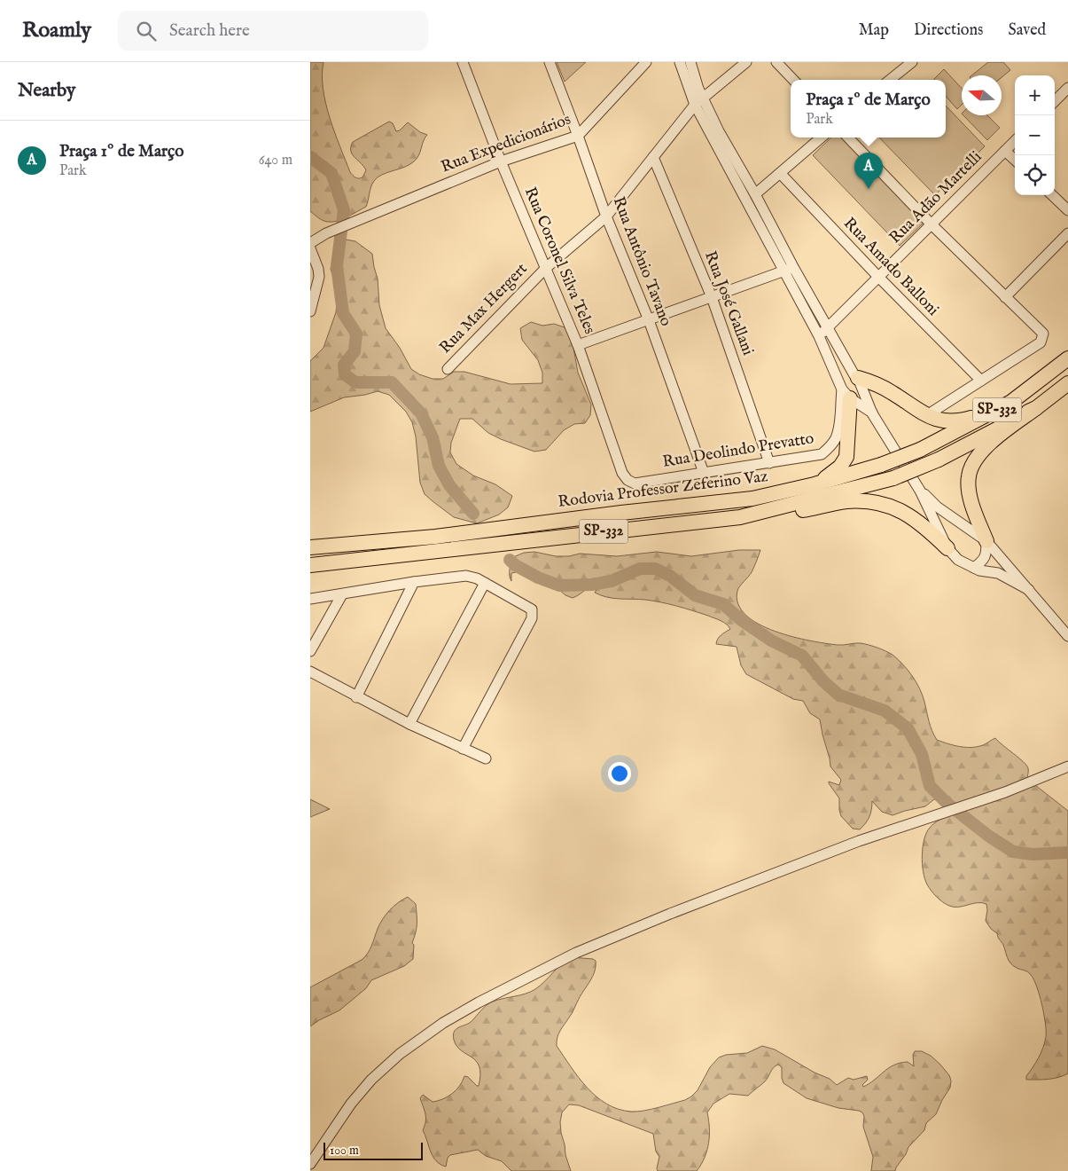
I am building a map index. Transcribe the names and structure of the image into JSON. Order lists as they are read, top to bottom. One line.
{"streets":{"highway":["SP-332","Rodovia Professor Zeferino Vaz"],"street":["Rua Expedicionários","Rua Adão Martelli","Rua Coronel Silva Teles","Rua Antônio Tavano","Rua Amado Balloni","Rua José Gallani","Rua Max Hergert","Rua Deolindo Prevatto"]},"crossings":[["Rua Expedicionários","Rua Coronel Silva Teles"],["Rua Expedicionários","Rua Antônio Tavano"],["Rua Adão Martelli","Rua Amado Balloni"],["Rua Coronel Silva Teles","Rua Max Hergert"],["Rua Coronel Silva Teles","Rua Deolindo Prevatto"],["Rua Antônio Tavano","Rua Max Hergert"],["Rua Antônio Tavano","Rua Deolindo Prevatto"],["Rua José Gallani","Rua Max Hergert"],["Rua José Gallani","Rua Deolindo Prevatto"]],"scale_bar":"100 m","north":"left","page":{"header":"Roamly","search":"Search here","nav":["Map","Directions","Saved"],"heading":"Nearby","map_buttons":["+","−"],"popup":["Praça 1º de Março","Park"],"list":[{"mark":"A","name":"Praça 1º de Março","note":"Park","value":"640 m"}],"pins":"A","scale":"100 m"}}
